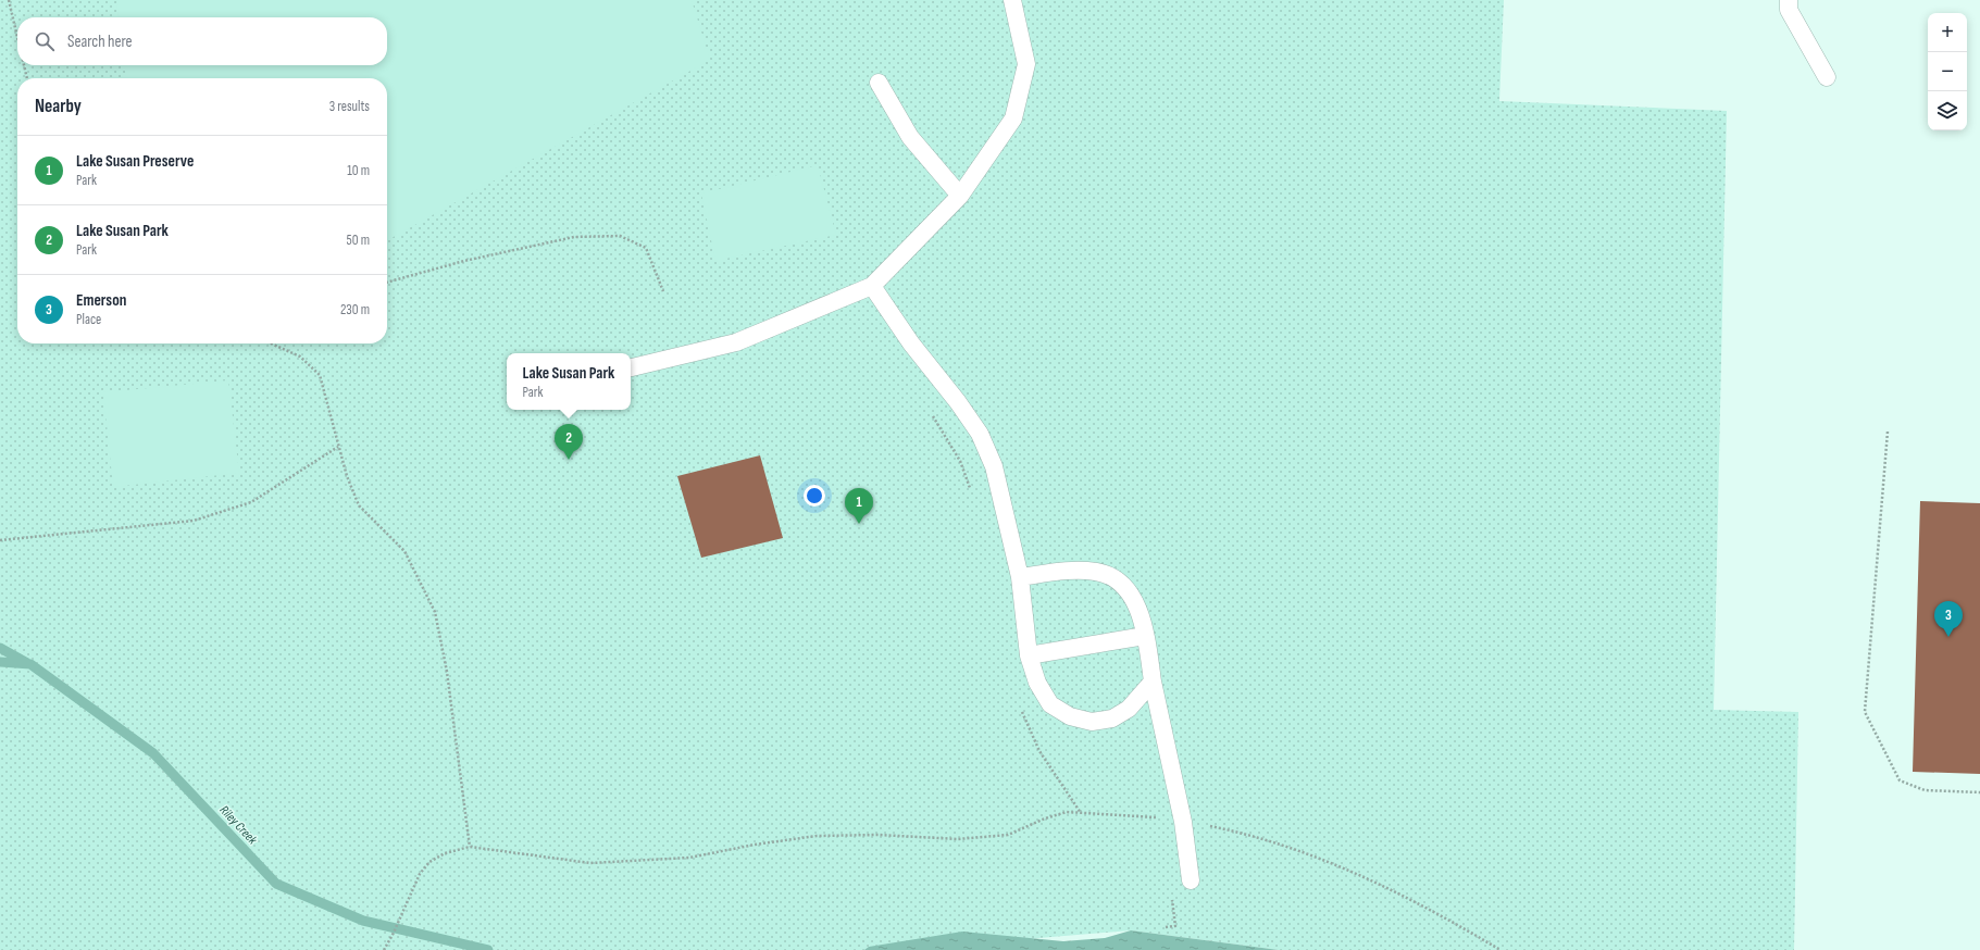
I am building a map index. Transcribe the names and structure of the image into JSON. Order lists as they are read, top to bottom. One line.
{"water":["Riley Creek"],"page":{"map_buttons":["+","−"],"search":"Search here","heading":["Nearby","3 results"],"list":[{"mark":"1","name":"Lake Susan Preserve","note":"Park","value":"10 m"},{"mark":"2","name":"Lake Susan Park","note":"Park","value":"50 m"},{"mark":"3","name":"Emerson","note":"Place","value":"230 m"}],"popup":["Lake Susan Park","Park"],"pins":["2","1","3"]}}
